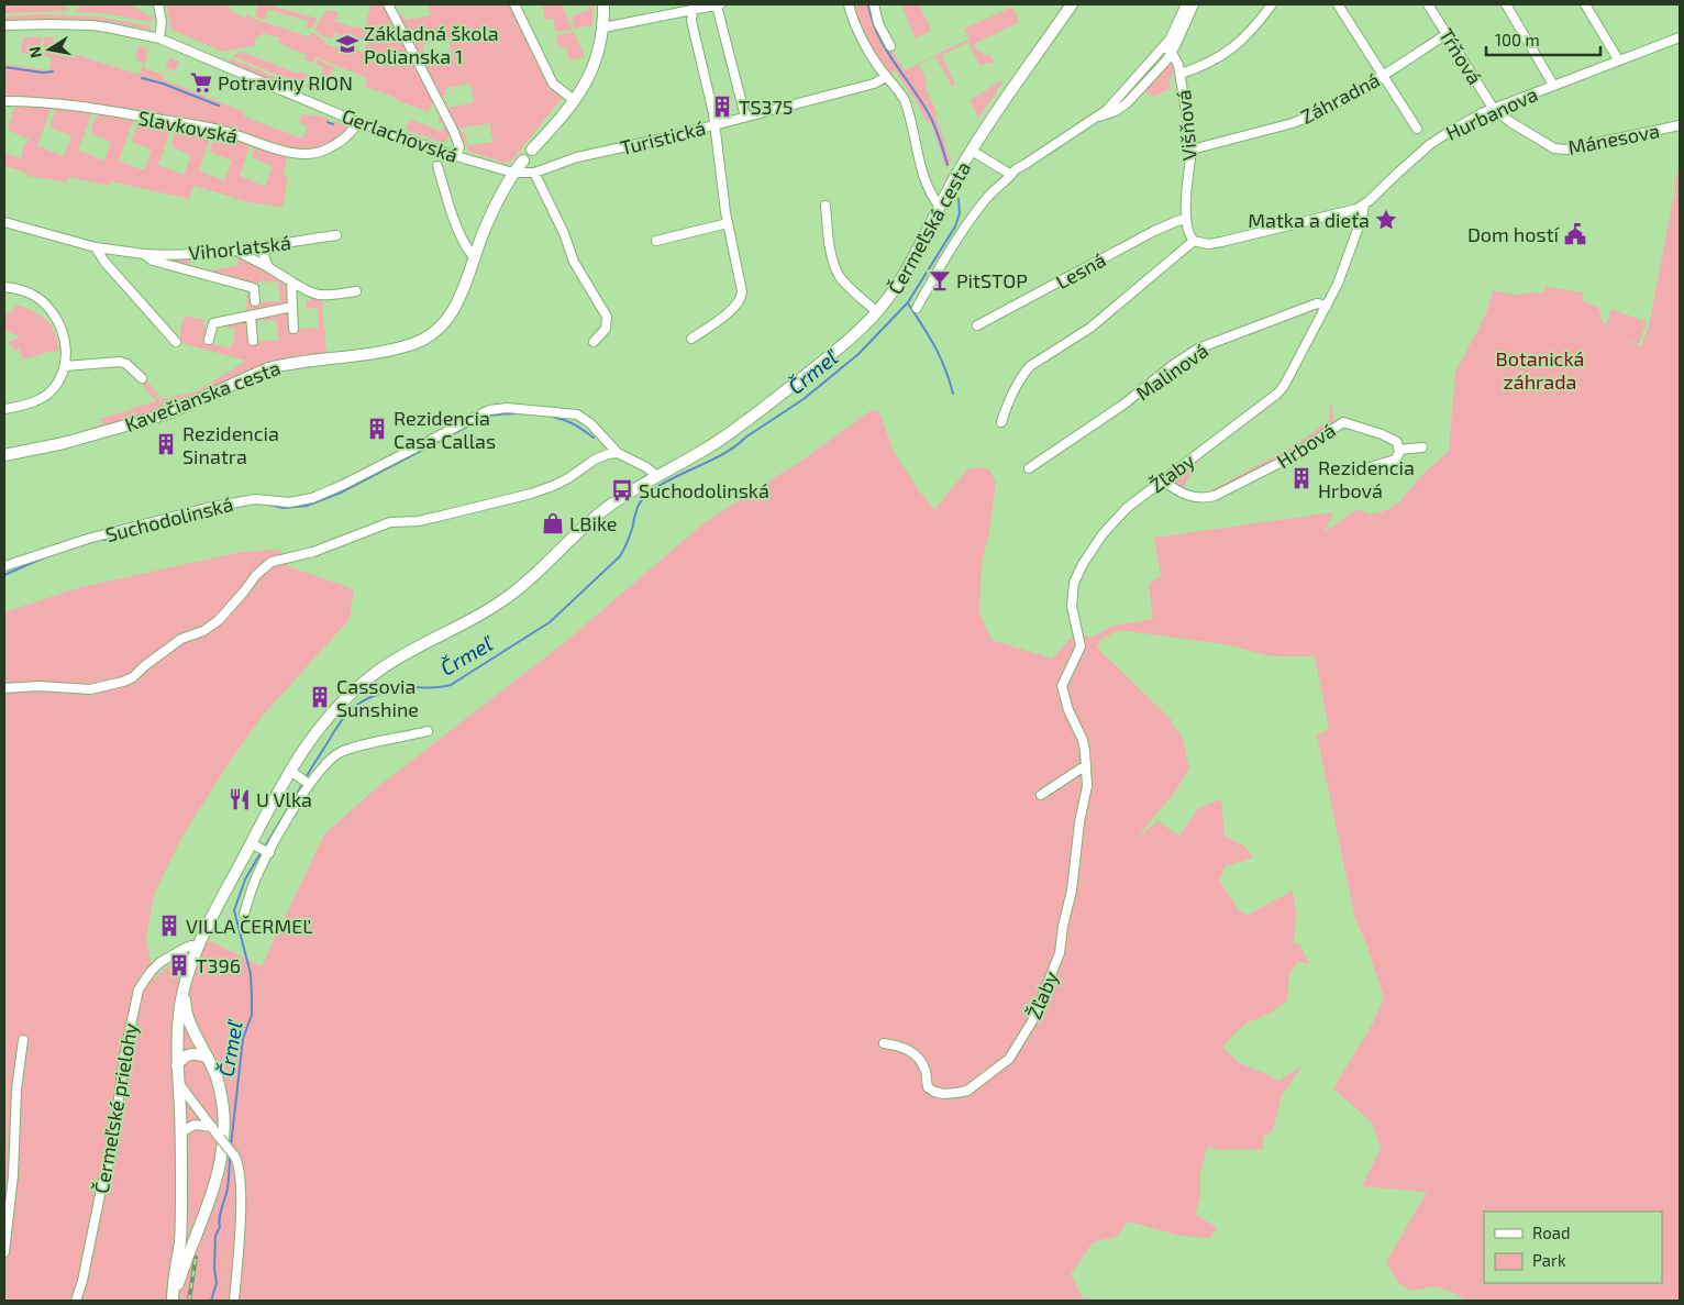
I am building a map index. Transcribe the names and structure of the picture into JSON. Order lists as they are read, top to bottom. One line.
{"streets":{"main road":["Čermeľská cesta","Kavečianska cesta"],"street":["Tŕňová","Záhradná","Hurbanova","Višňová","Slavkovská","Gerlachovská","Turistická","Mánesova","Vihorlatská","Lesná","Malinová","Hrbová","Žľaby","Suchodolinská","Čermeľské prielohy"]},"crossings":[["Tŕňová","Záhradná"],["Tŕňová","Hurbanova"],["Tŕňová","Mánesova"],["Záhradná","Višňová"],["Hurbanova","Višňová"],["Hurbanova","Mánesova"],["Hurbanova","Žľaby"],["Višňová","Lesná"],["Slavkovská","Gerlachovská"],["Gerlachovská","Turistická"],["Gerlachovská","Kavečianska cesta"],["Turistická","Kavečianska cesta"],["Čermeľská cesta","Suchodolinská"],["Čermeľská cesta","Čermeľské prielohy"],["Malinová","Žľaby"],["Hrbová","Žľaby"]],"water":["Črmeľ"],"parks":["Botanická záhrada"],"places":{"school or university":["Základná škola Polianska 1"],"supermarket":["Potraviny RION"],"building":["TS375","Rezidencia Casa Callas","Rezidencia Sinatra","Rezidencia Hrbová","Cassovia Sunshine","VILLA ČERMEĽ","T396"],"place":["Matka a dieťa"],"public building":["Dom hostí"],"bar":["PitSTOP"],"bus stop":["Suchodolinská"],"shop":["LBike"],"restaurant":["U Vlka"]},"legend":["Road","Park"],"scale_bar":"100 m","north":"left"}
